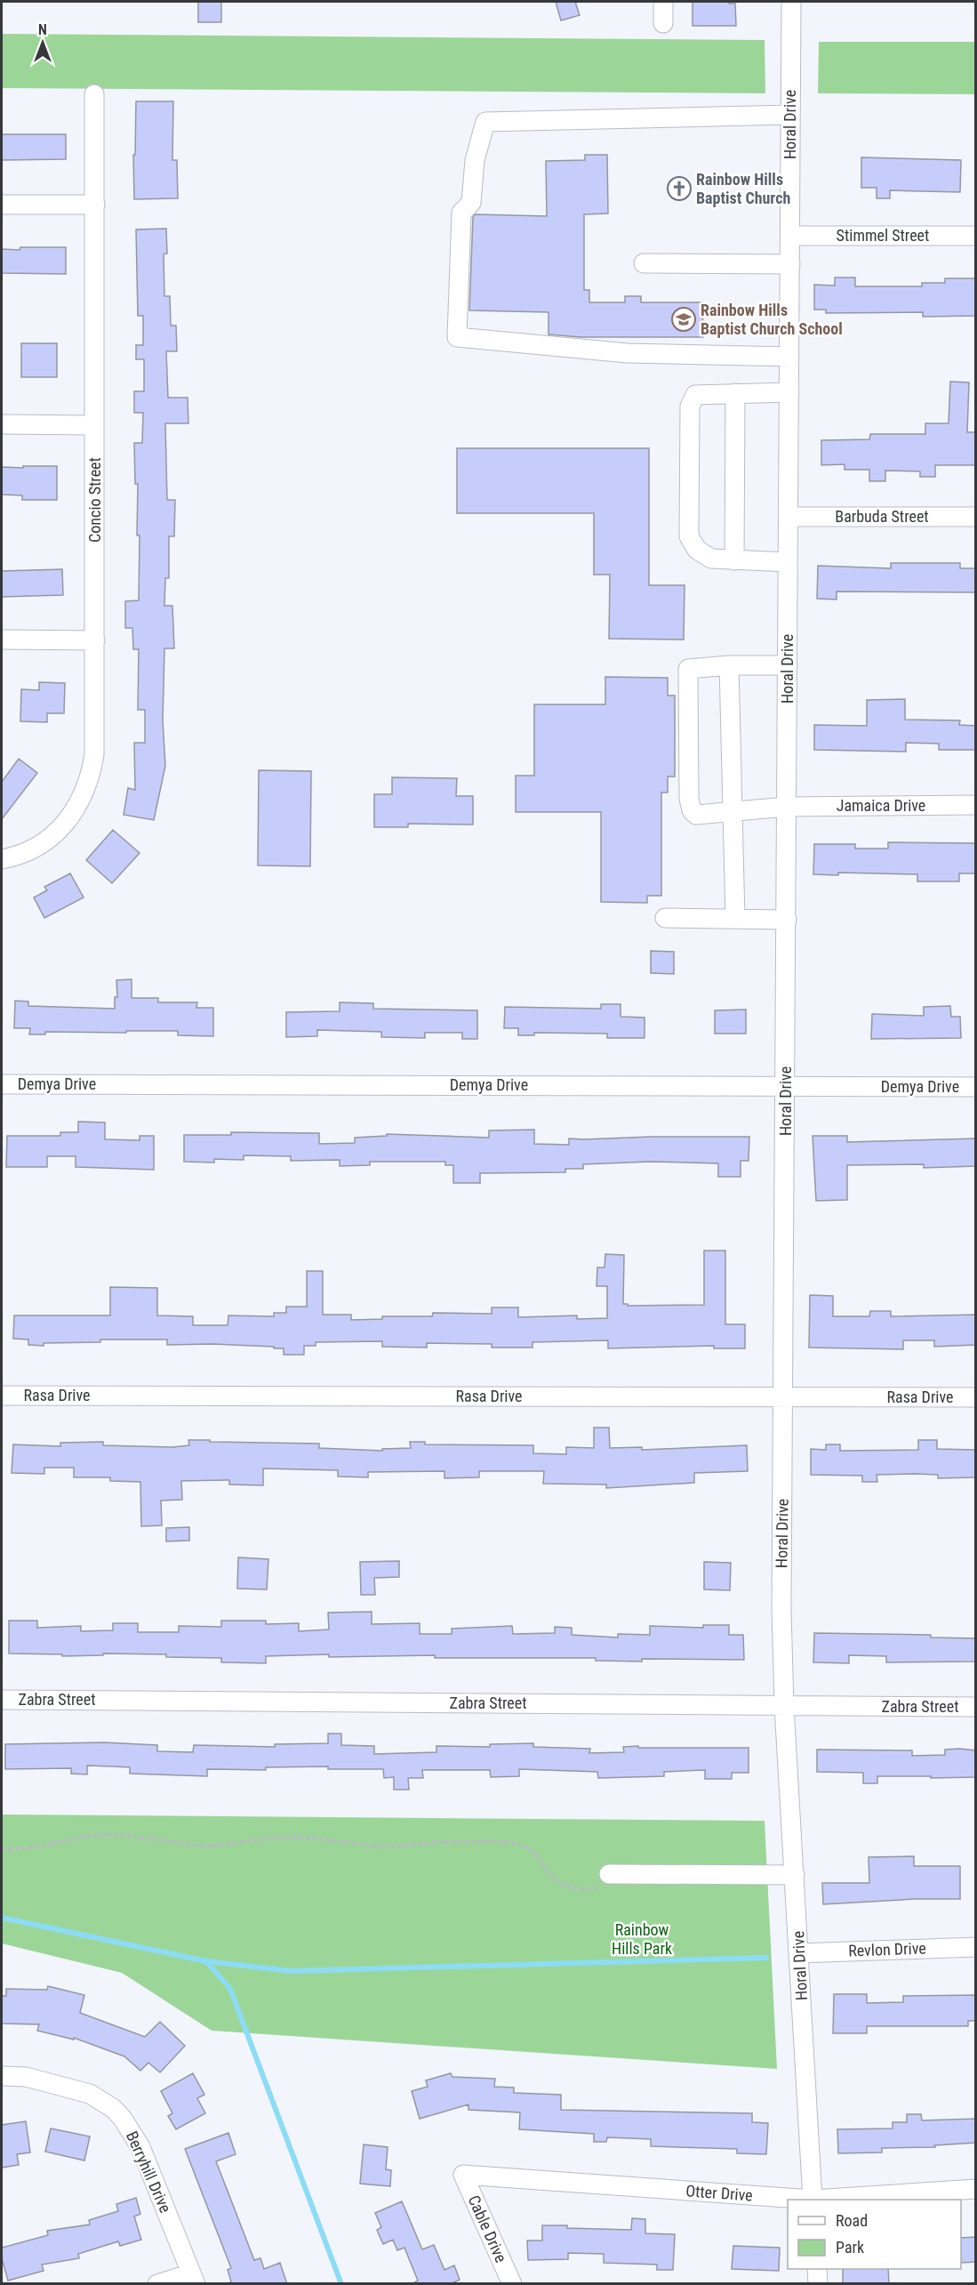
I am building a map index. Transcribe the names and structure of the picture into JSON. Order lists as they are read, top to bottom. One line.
{"streets":{"street":["Horal Drive","Stimmel Street","Concio Street","Barbuda Street","Jamaica Drive","Demya Drive","Rasa Drive","Zabra Street","Revlon Drive","Berryhill Drive","Otter Drive","Cable Drive"]},"crossings":[["Horal Drive","Stimmel Street"],["Horal Drive","Barbuda Street"],["Horal Drive","Jamaica Drive"],["Horal Drive","Demya Drive"],["Horal Drive","Rasa Drive"],["Horal Drive","Zabra Street"],["Horal Drive","Revlon Drive"],["Otter Drive","Cable Drive"]],"parks":["Rainbow Hills Park"],"places":{"church":["Rainbow Hills Baptist Church"],"school or university":["Rainbow Hills Baptist Church School"]},"legend":["Road","Park"],"north":"top"}
